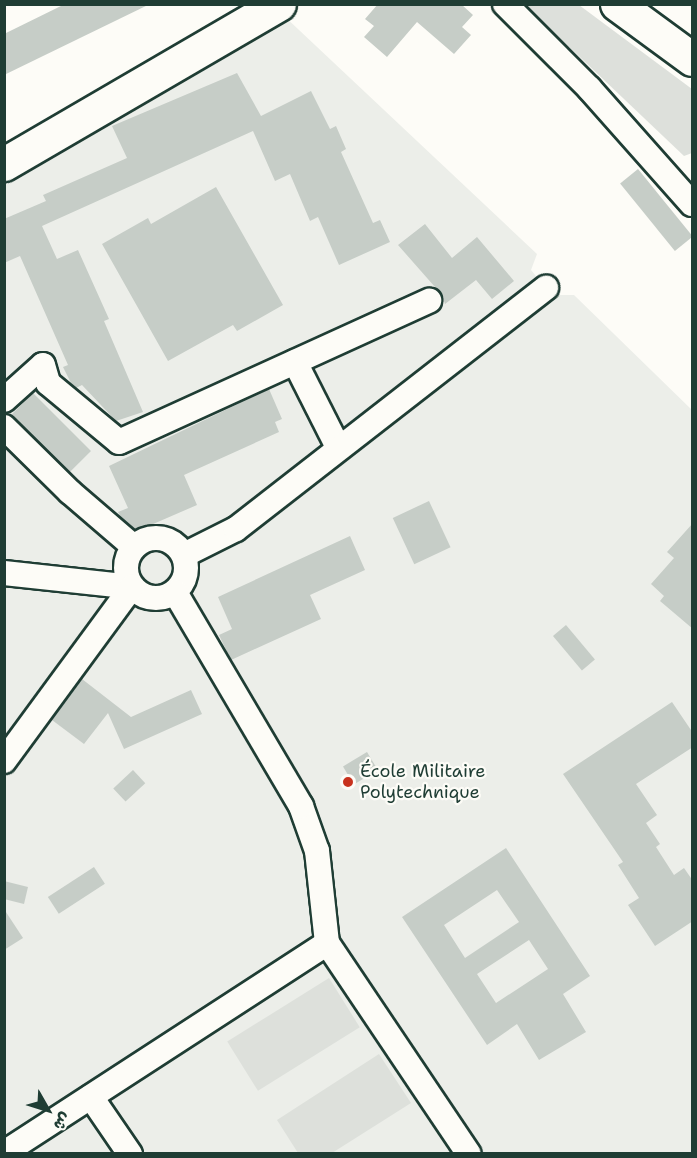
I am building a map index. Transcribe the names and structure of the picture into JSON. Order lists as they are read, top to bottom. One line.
{"places":["École Militaire Polytechnique"],"north":"bottom right"}
